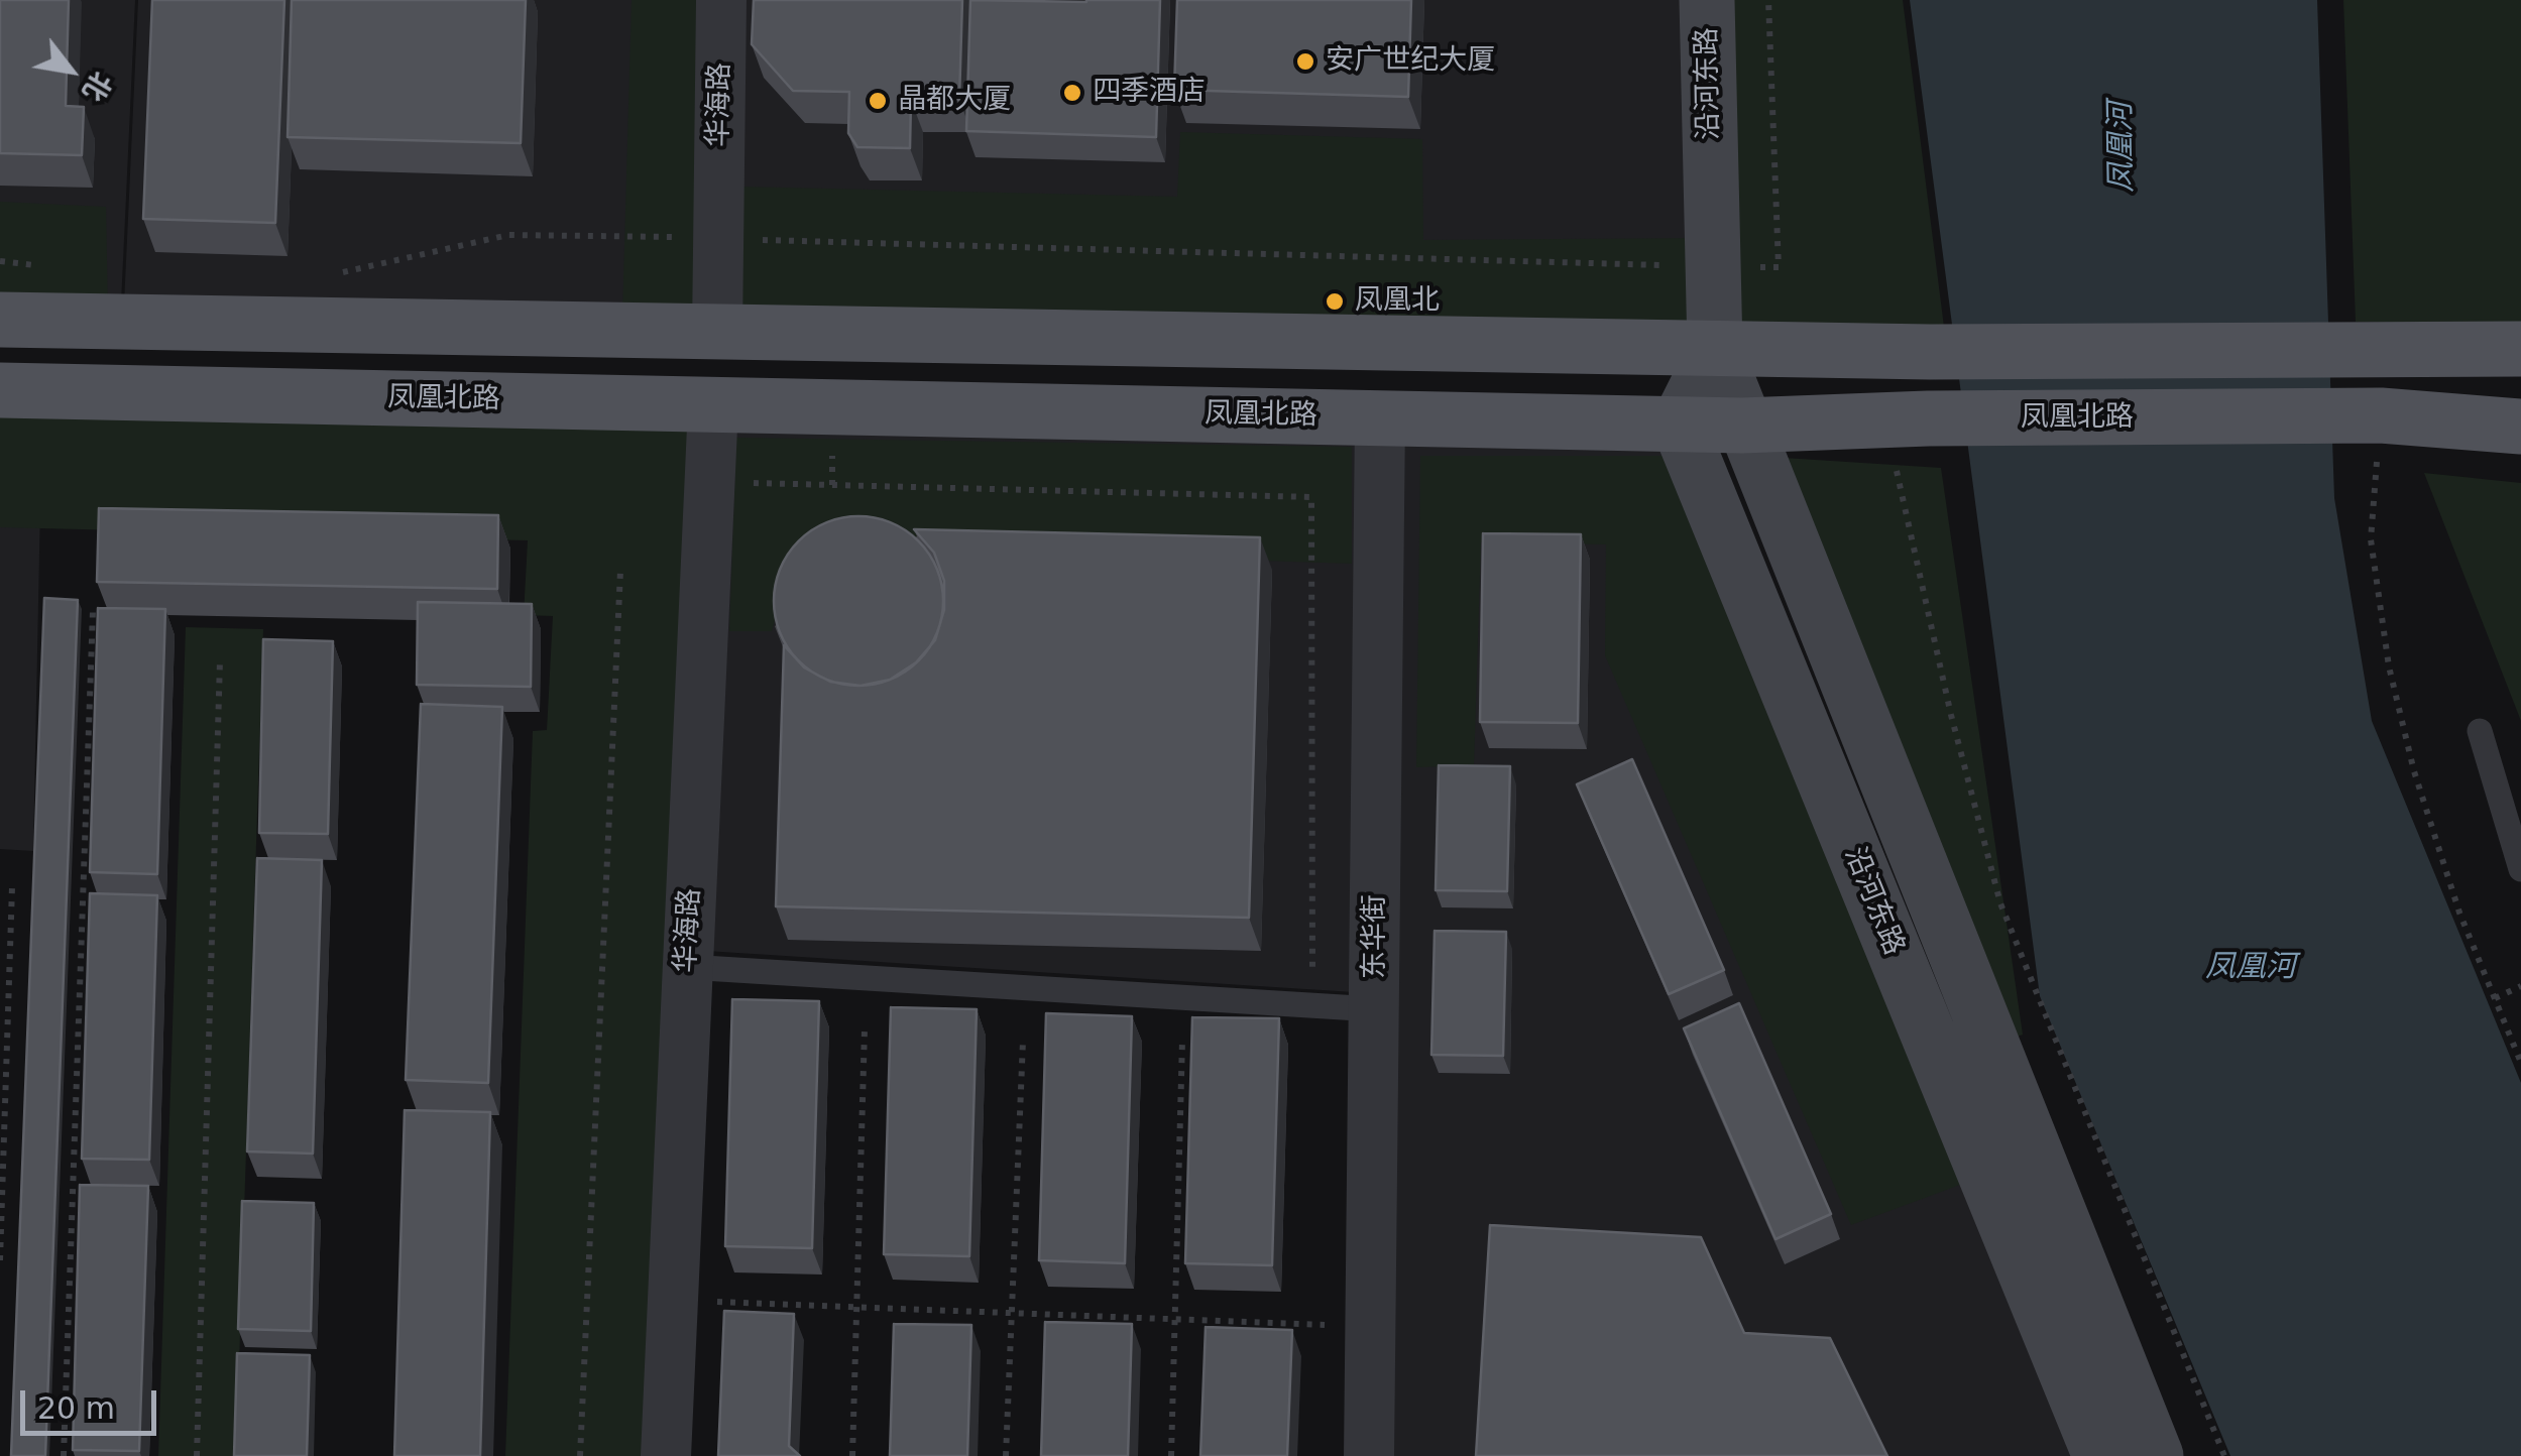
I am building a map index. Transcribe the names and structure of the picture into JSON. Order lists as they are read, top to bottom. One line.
{"streets":{"main road":["凤凰北路"],"street":["沿河东路","华海路","东华街"]},"crossings":[["沿河东路","凤凰北路"],["华海路","凤凰北路"],["凤凰北路","东华街"]],"water":["凤凰河"],"places":["安广世纪大厦","四季酒店","晶都大厦","凤凰北"],"scale_bar":"20 m","north":"bottom right"}
